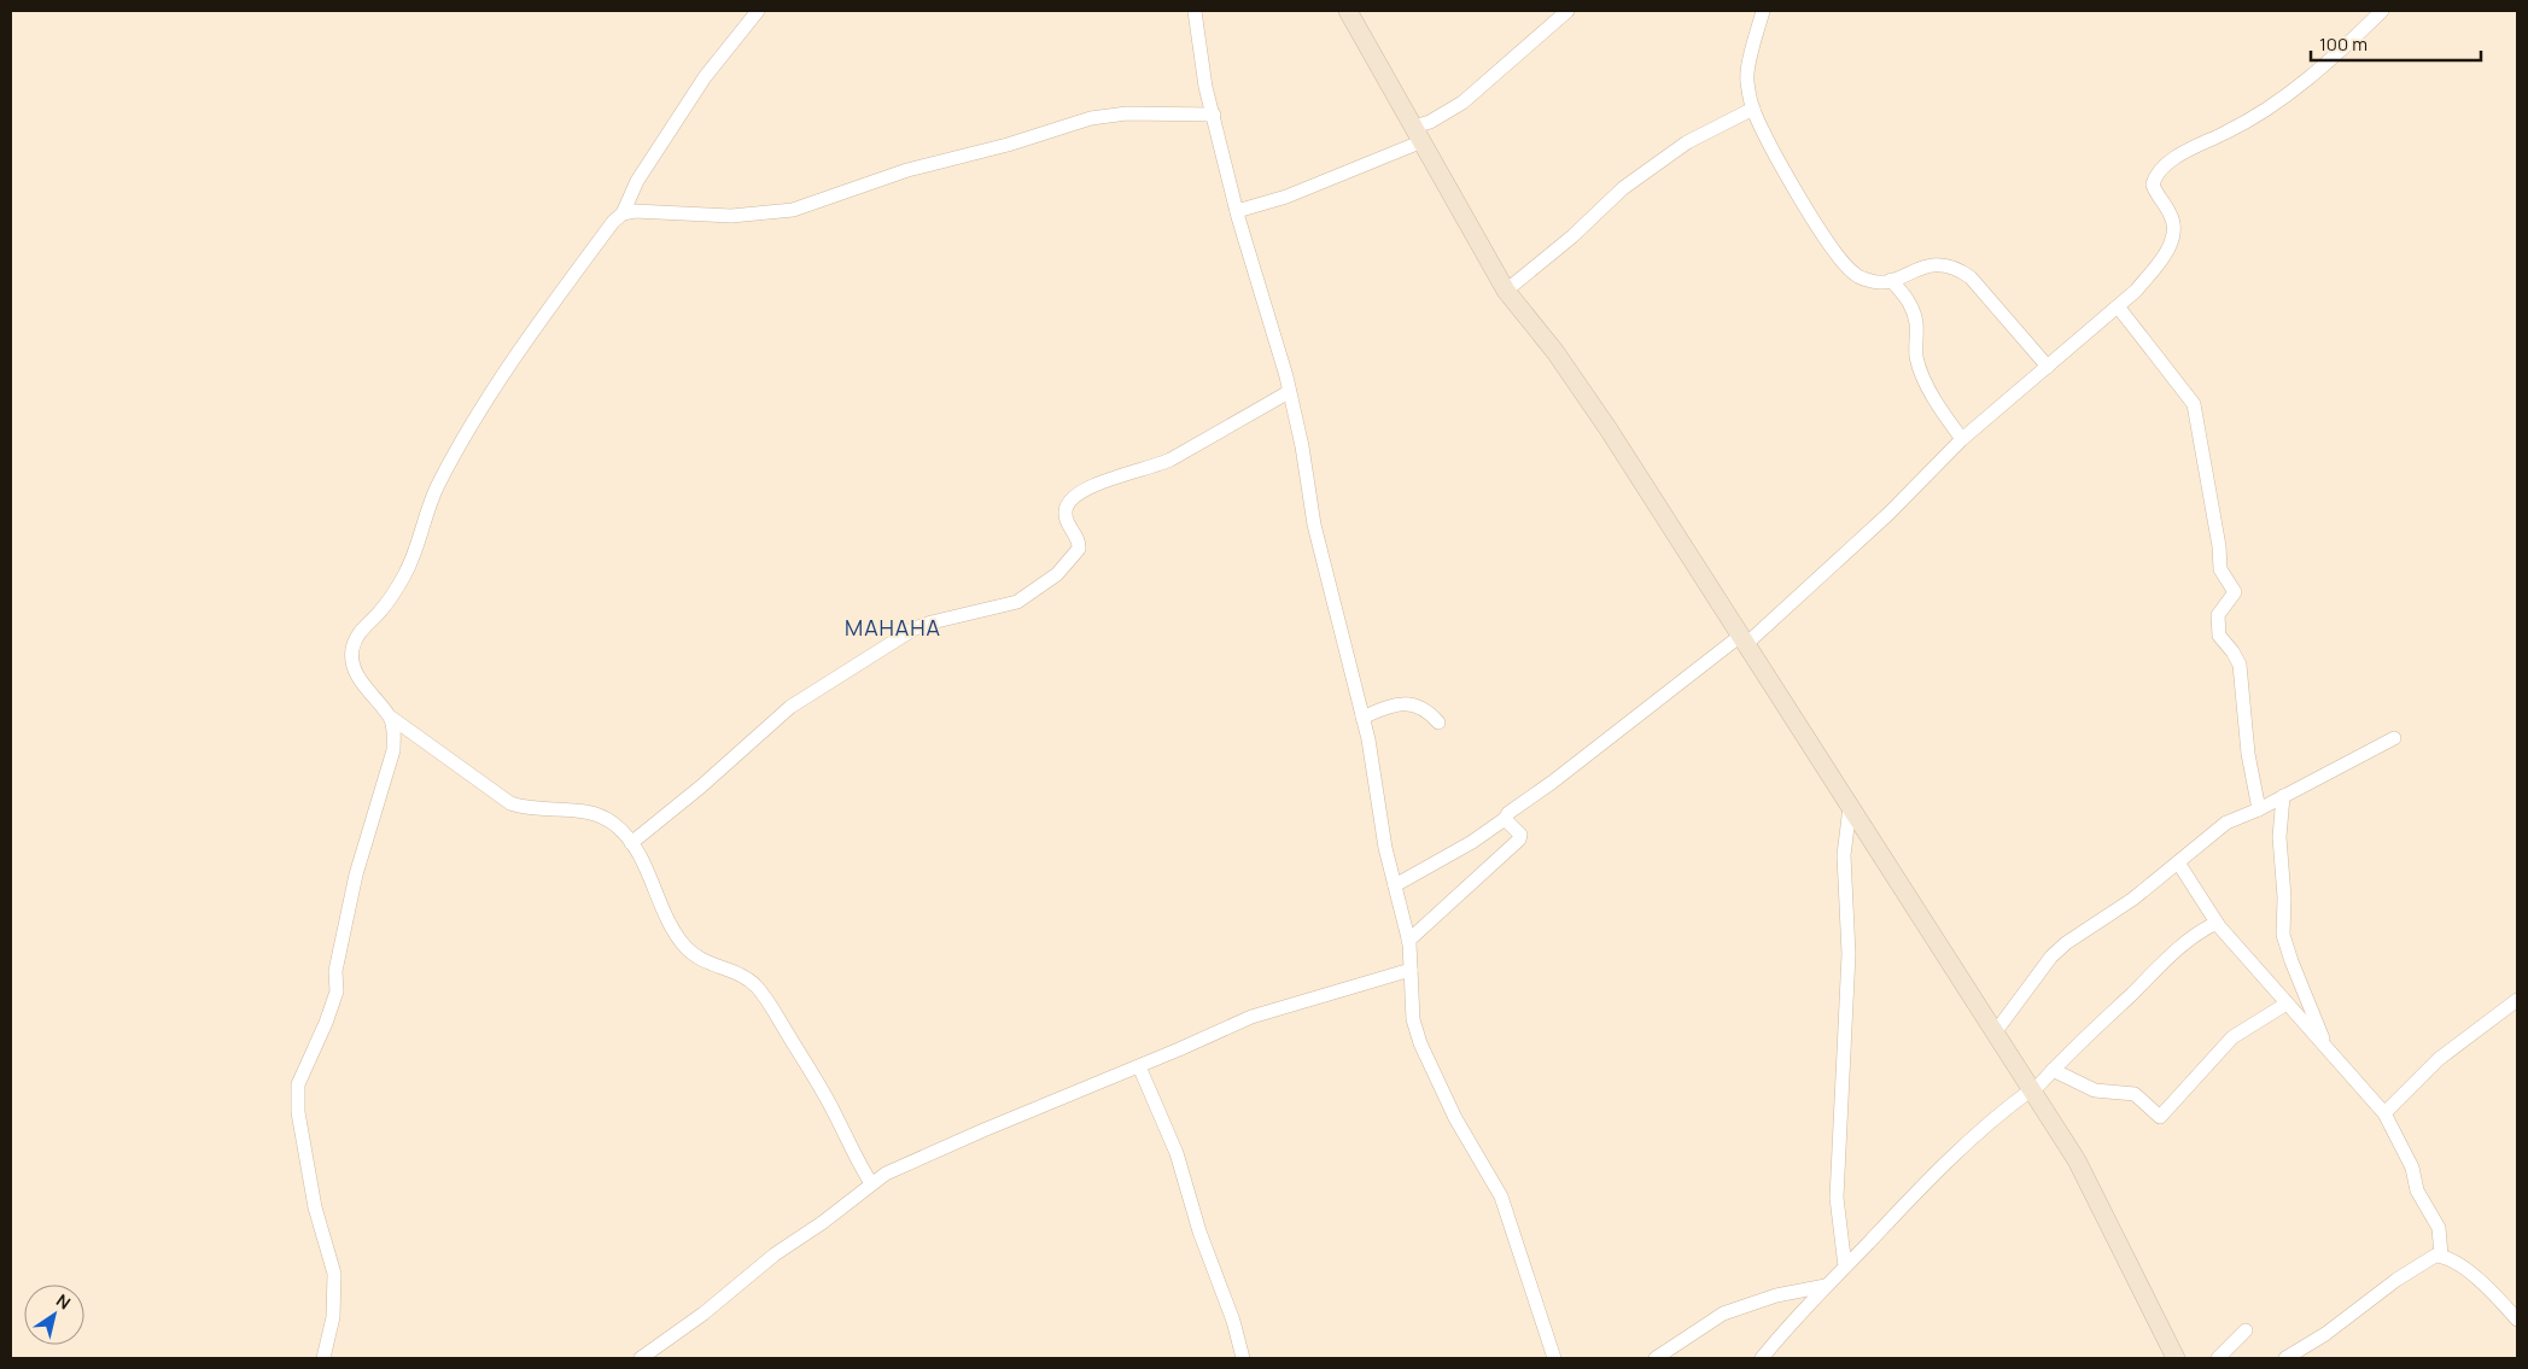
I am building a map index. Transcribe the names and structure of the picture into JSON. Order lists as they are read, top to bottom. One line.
{"districts":["MAHAHA"],"scale_bar":"100 m","north":"top right"}
